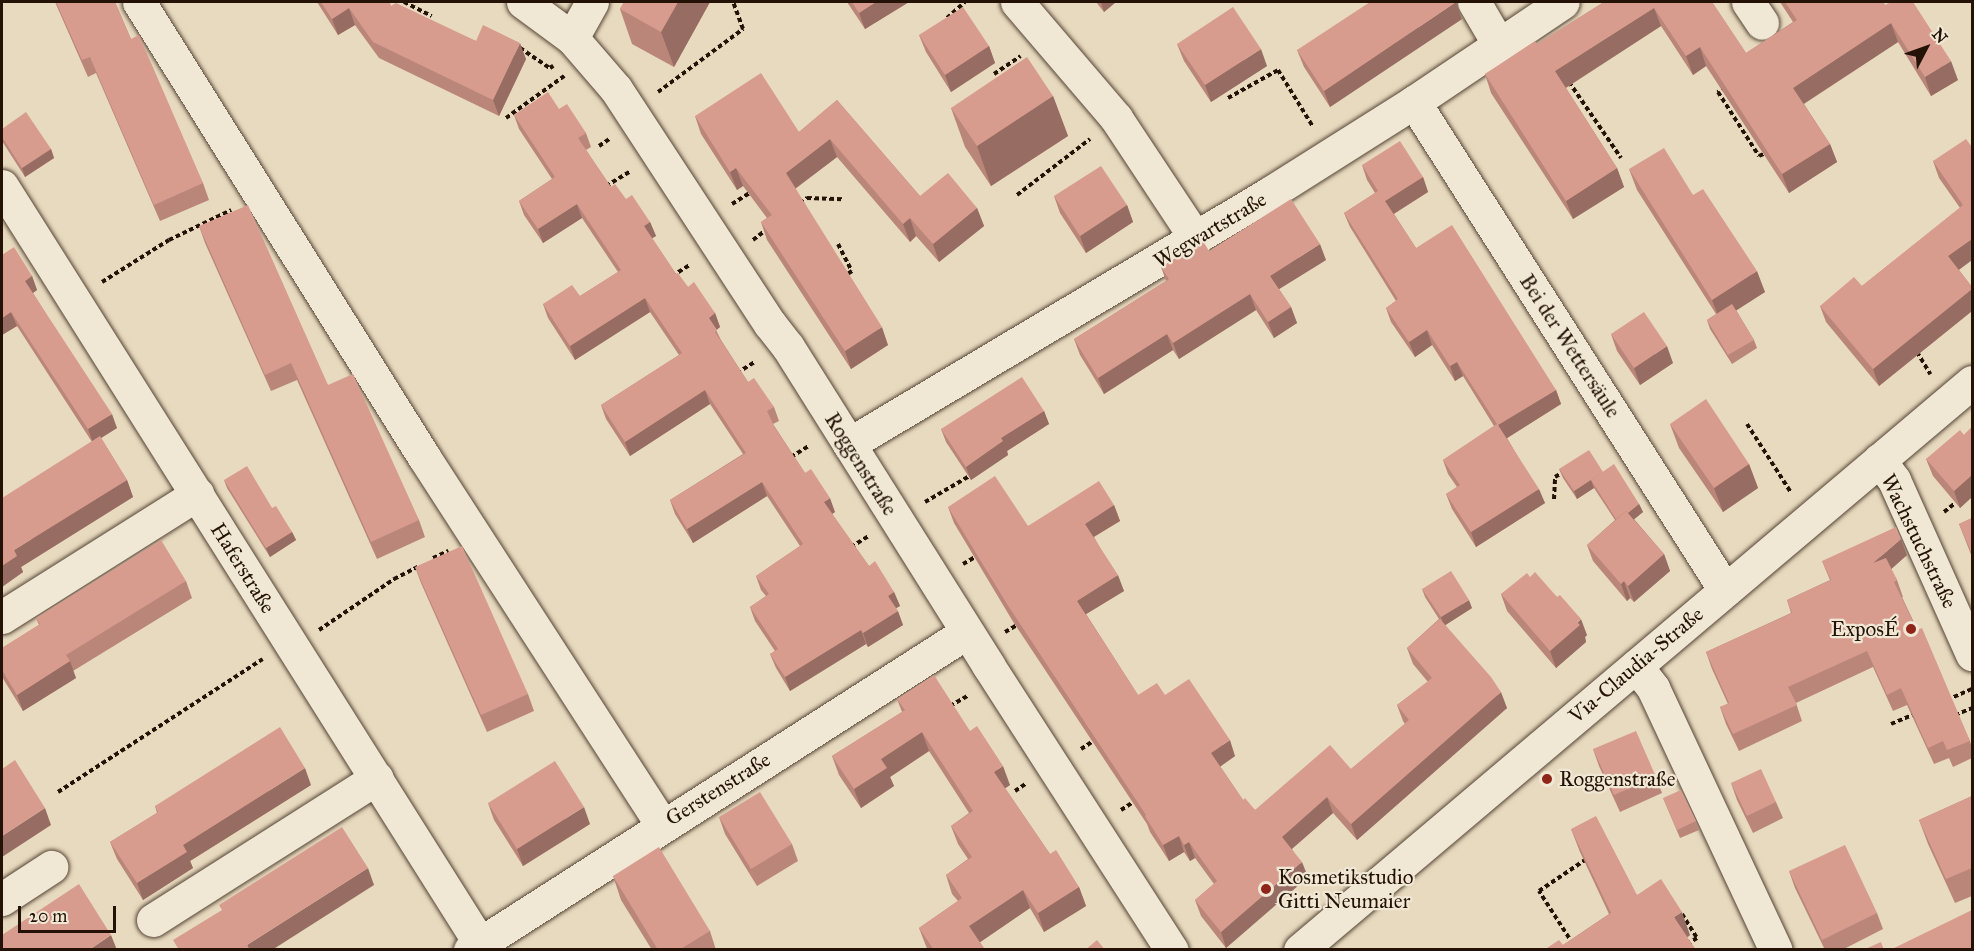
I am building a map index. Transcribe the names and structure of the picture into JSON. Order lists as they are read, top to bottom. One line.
{"streets":{"street":["Wegwartstraße","Bei der Wettersäule","Roggenstraße","Wachstuchstraße","Haferstraße","Via-Claudia-Straße","Gerstenstraße"]},"crossings":[["Wegwartstraße","Bei der Wettersäule"],["Wegwartstraße","Roggenstraße"],["Bei der Wettersäule","Via-Claudia-Straße"],["Roggenstraße","Gerstenstraße"],["Wachstuchstraße","Via-Claudia-Straße"],["Haferstraße","Gerstenstraße"]],"places":["ExposÉ","Roggenstraße","Kosmetikstudio Gitti Neumaier"],"scale_bar":"20 m","north":"top right"}
